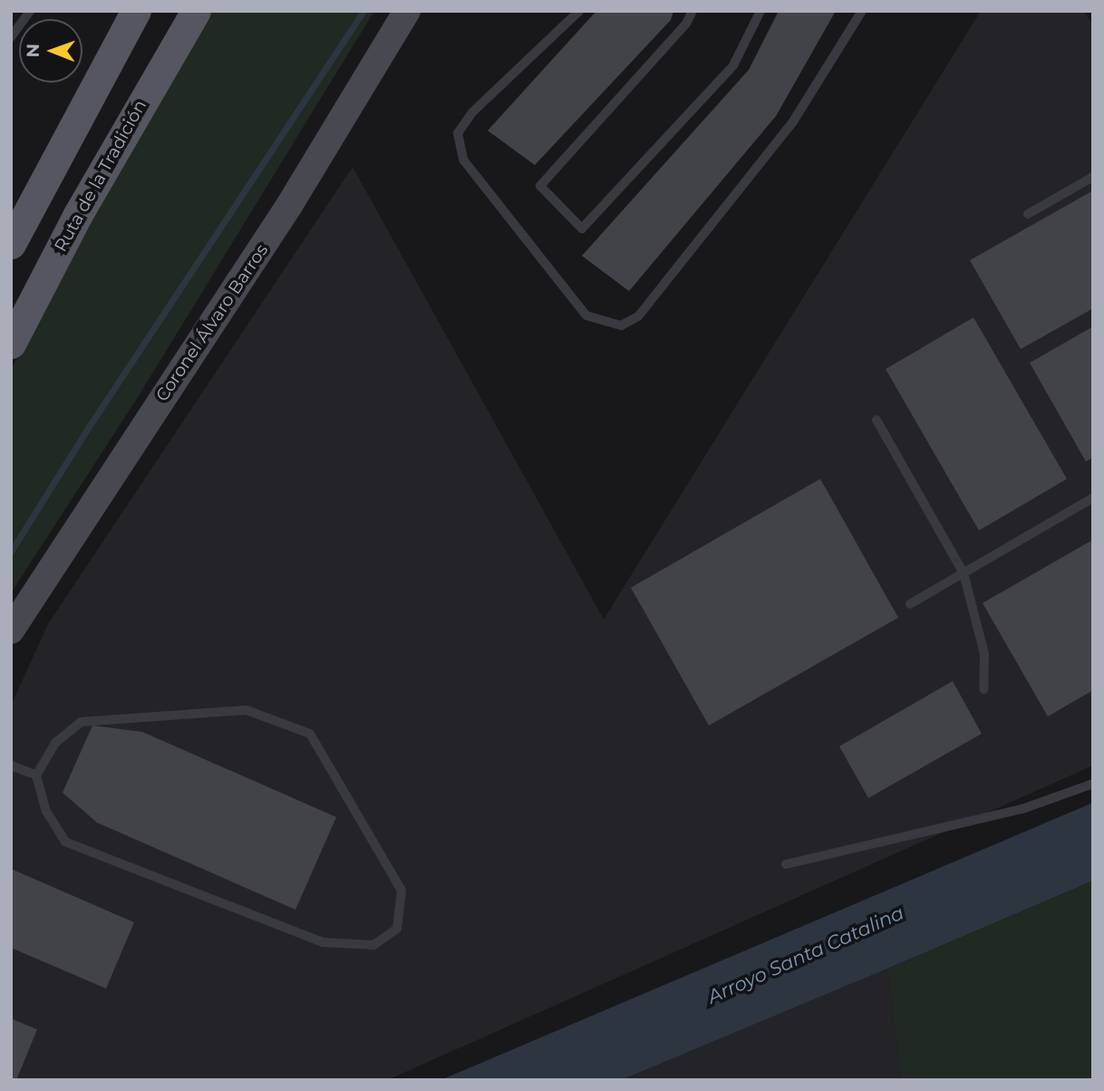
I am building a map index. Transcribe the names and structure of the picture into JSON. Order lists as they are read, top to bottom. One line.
{"streets":{"main road":["Ruta de la Tradición","Coronel Álvaro Barros"]},"water":["Arroyo Santa Catalina"],"north":"left"}
